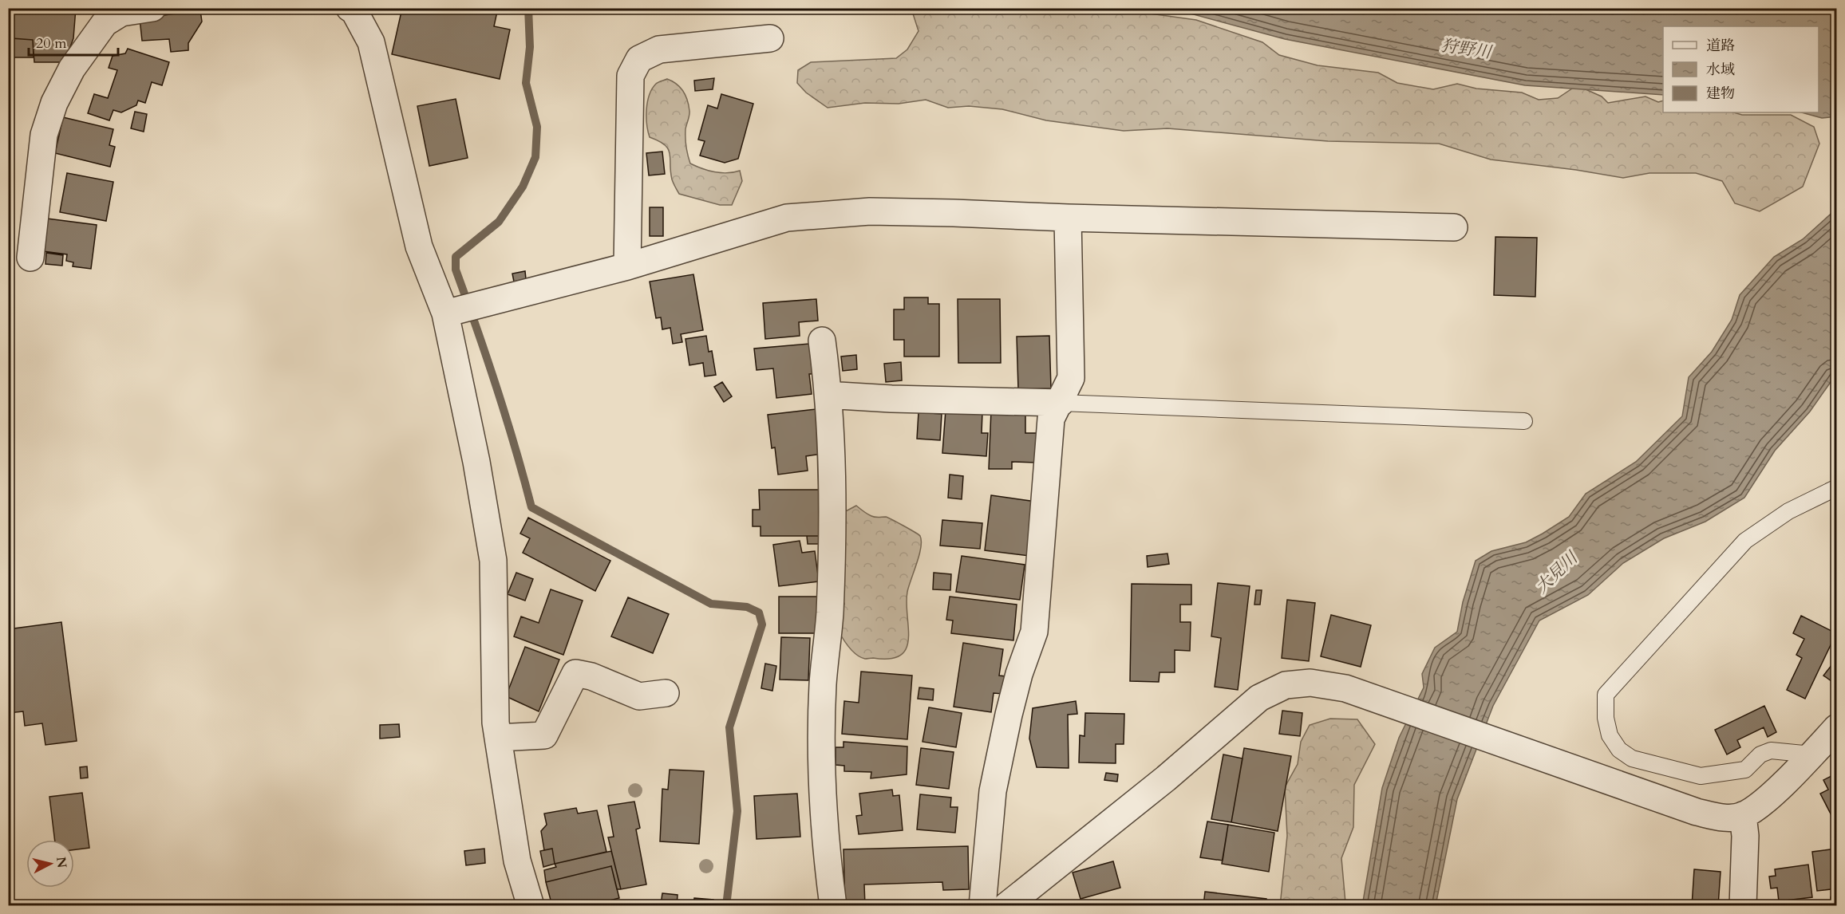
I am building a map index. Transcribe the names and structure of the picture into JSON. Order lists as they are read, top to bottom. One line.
{"water":["狩野川","大見川"],"legend":["道路","水域","建物"],"scale_bar":"20 m","north":"right"}
